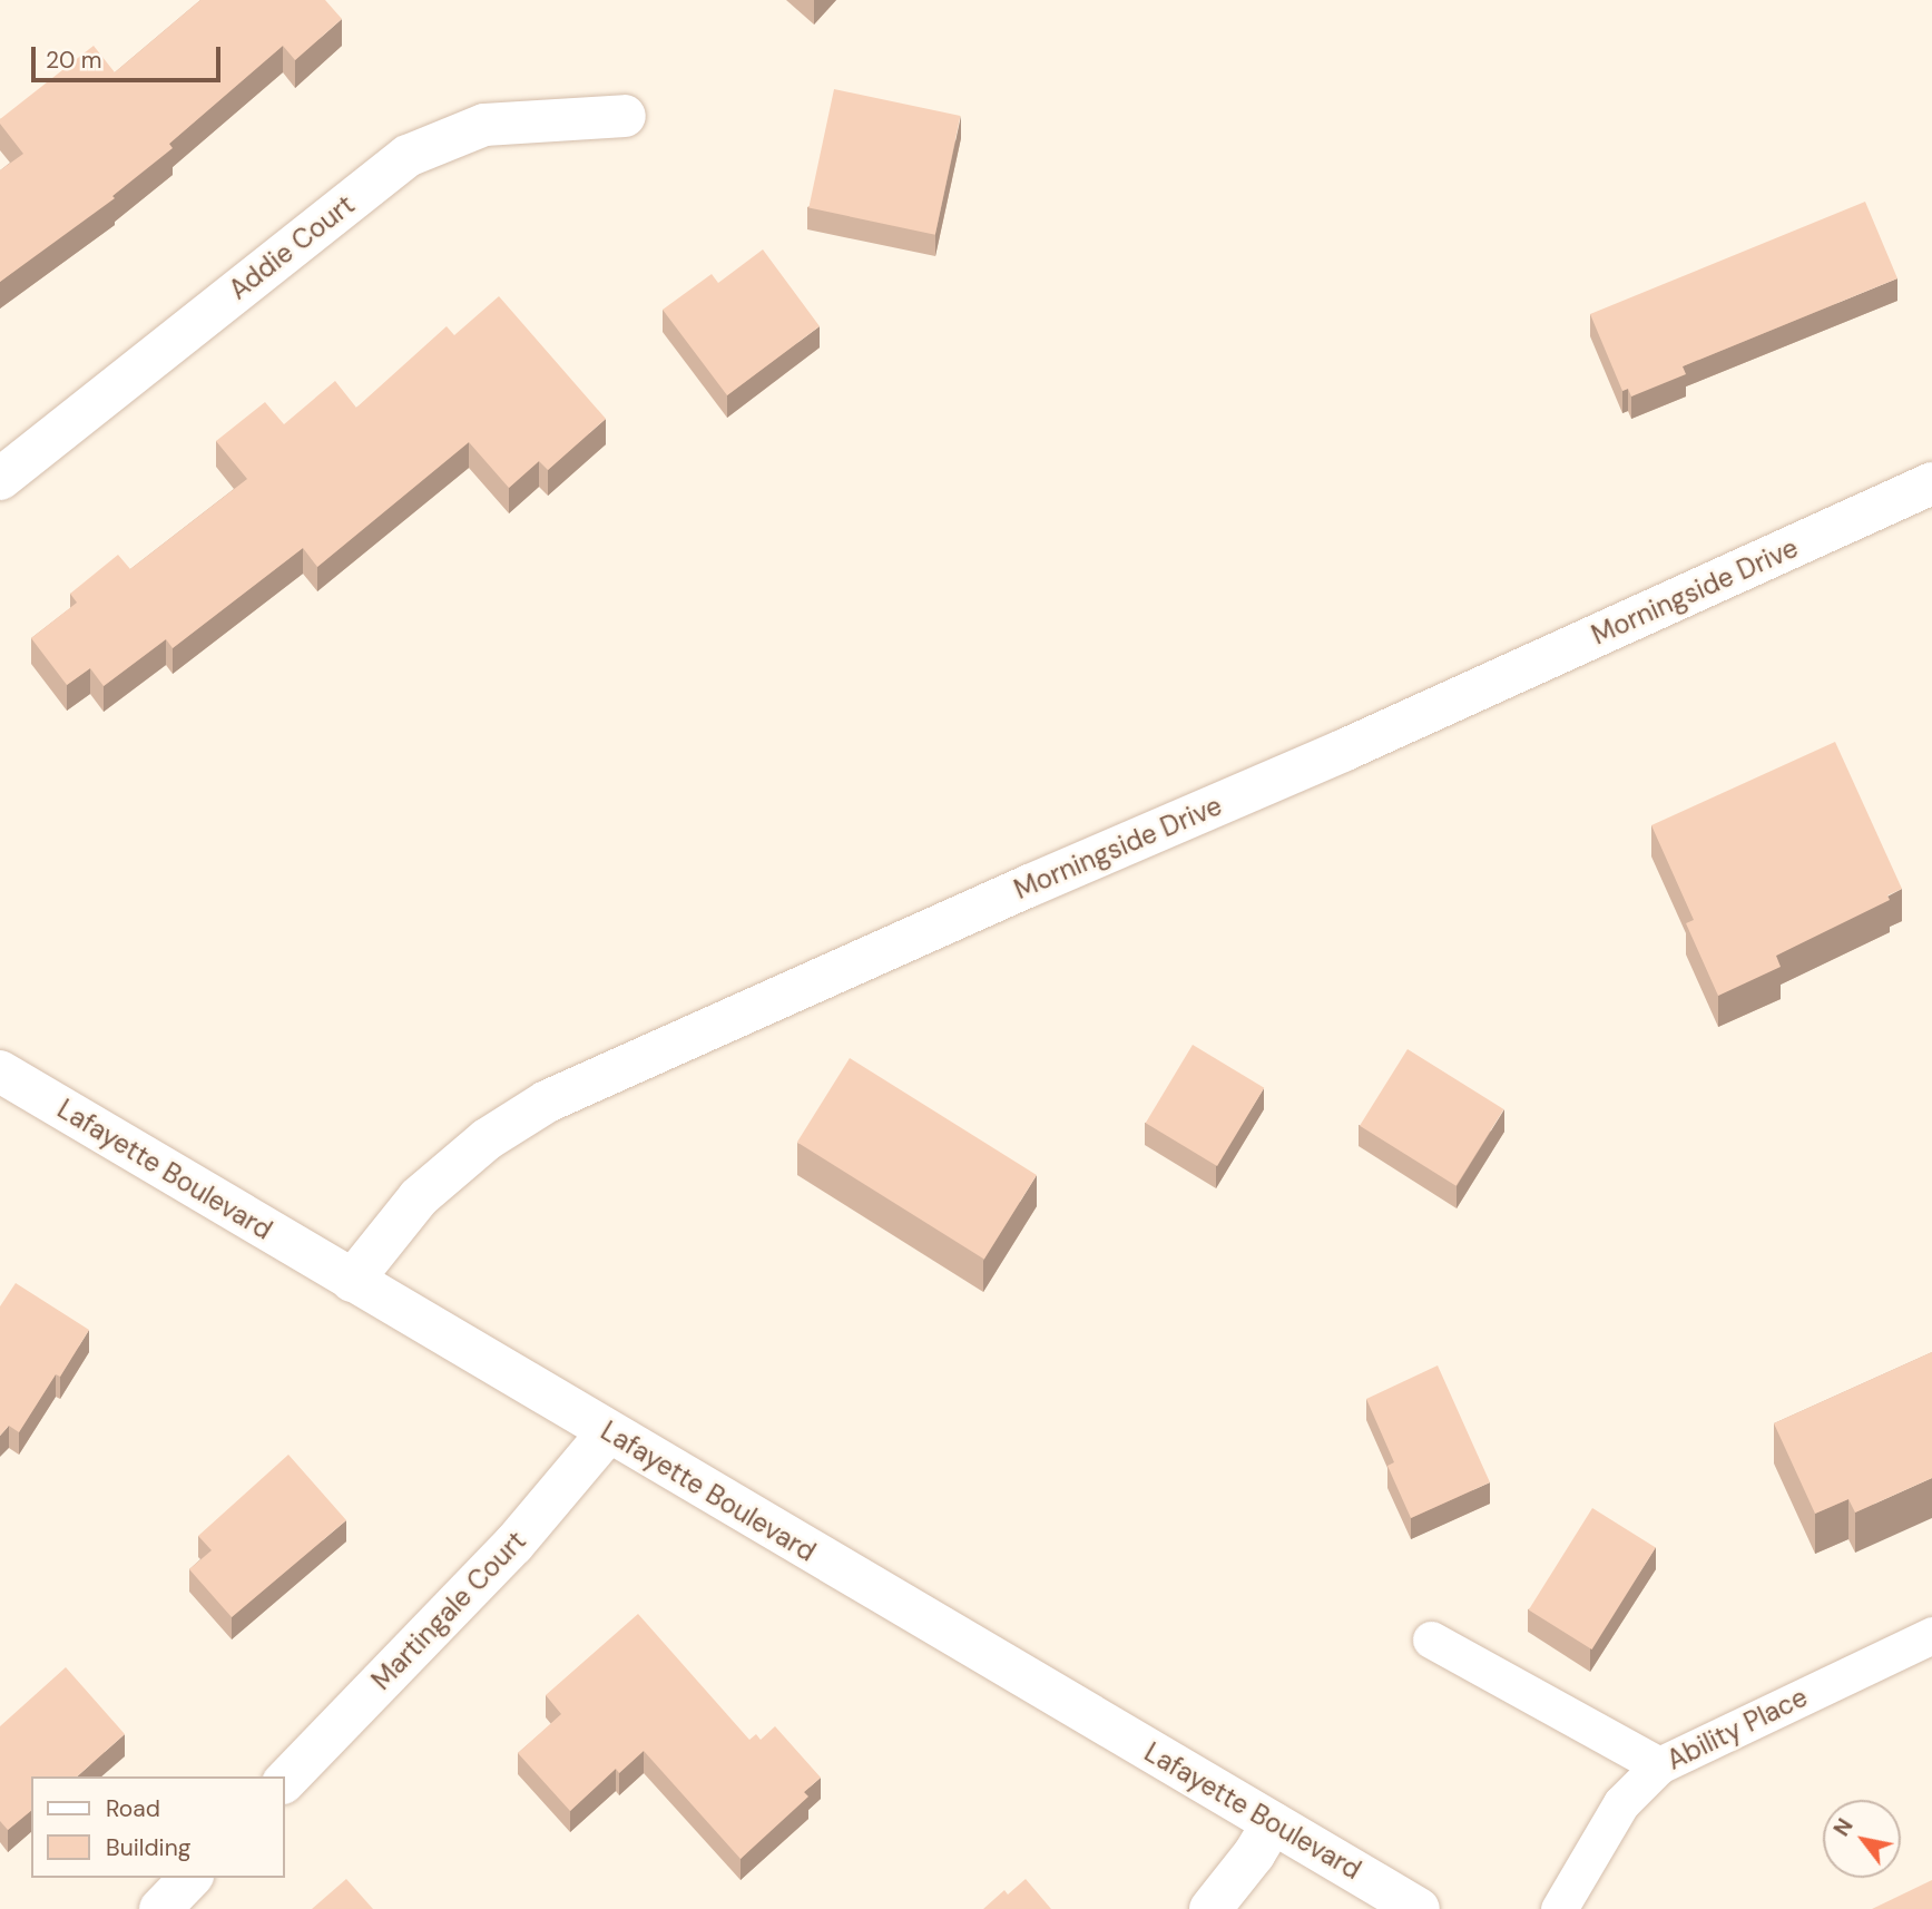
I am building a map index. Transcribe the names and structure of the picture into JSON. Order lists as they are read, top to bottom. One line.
{"streets":{"street":["Addie Court","Morningside Drive","Lafayette Boulevard","Martingale Court"],"lane":["Ability Place"]},"crossings":[["Morningside Drive","Lafayette Boulevard"],["Lafayette Boulevard","Martingale Court"]],"legend":["Road","Building"],"scale_bar":"20 m","north":"top left"}
